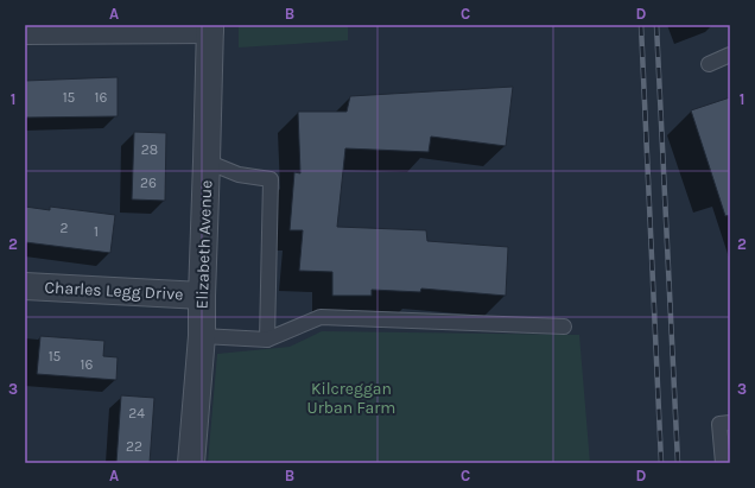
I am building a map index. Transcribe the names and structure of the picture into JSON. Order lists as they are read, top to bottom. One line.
{"streets":{"street":["Elizabeth Avenue","Charles Legg Drive"]},"crossings":[["Elizabeth Avenue","Charles Legg Drive"]],"parks":["Kilcreggan Urban Farm"],"house_numbers":["15","16","28","26","2","1","15","16","24","22"],"grid":{"columns":["A","B","C","D"],"rows":["1","2","3"]}}
